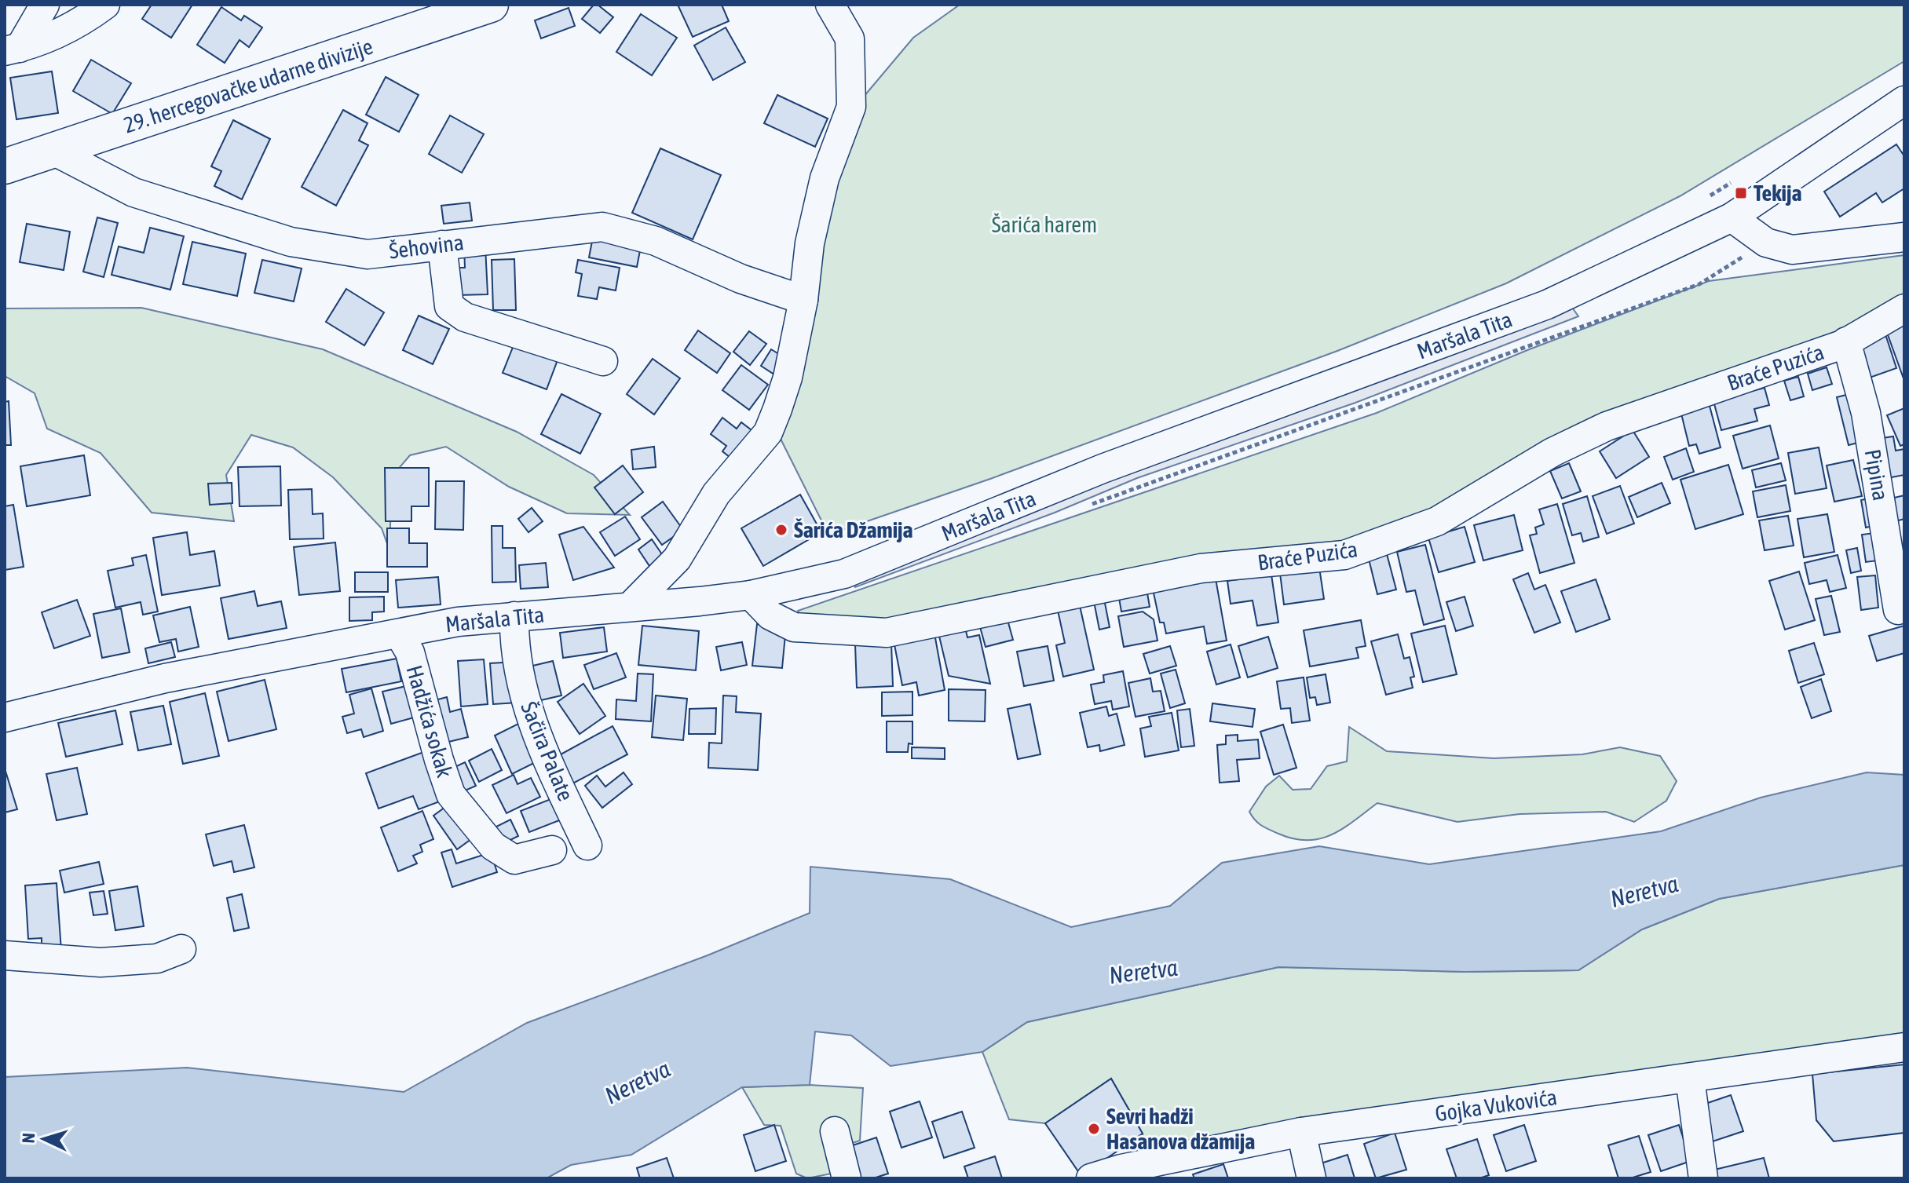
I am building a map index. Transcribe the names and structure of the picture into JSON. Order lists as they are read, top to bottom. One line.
{"streets":{"main road":["29. hercegovačke udarne divizije"],"street":["Šehovina","Maršala Tita","Braće Puzića","Pipina","Hadžića sokak","Šačira Palate","Gojka Vukovića"]},"crossings":[["29. hercegovačke udarne divizije","Šehovina"],["Maršala Tita","Braće Puzića"],["Maršala Tita","Hadžića sokak"],["Maršala Tita","Šačira Palate"],["Braće Puzića","Pipina"]],"water":["Neretva"],"parks":["Šarića harem"],"places":{"transit":["Tekija"],"other":["Šarića Džamija","Sevri hadži Hasanova džamija"]},"north":"left"}
